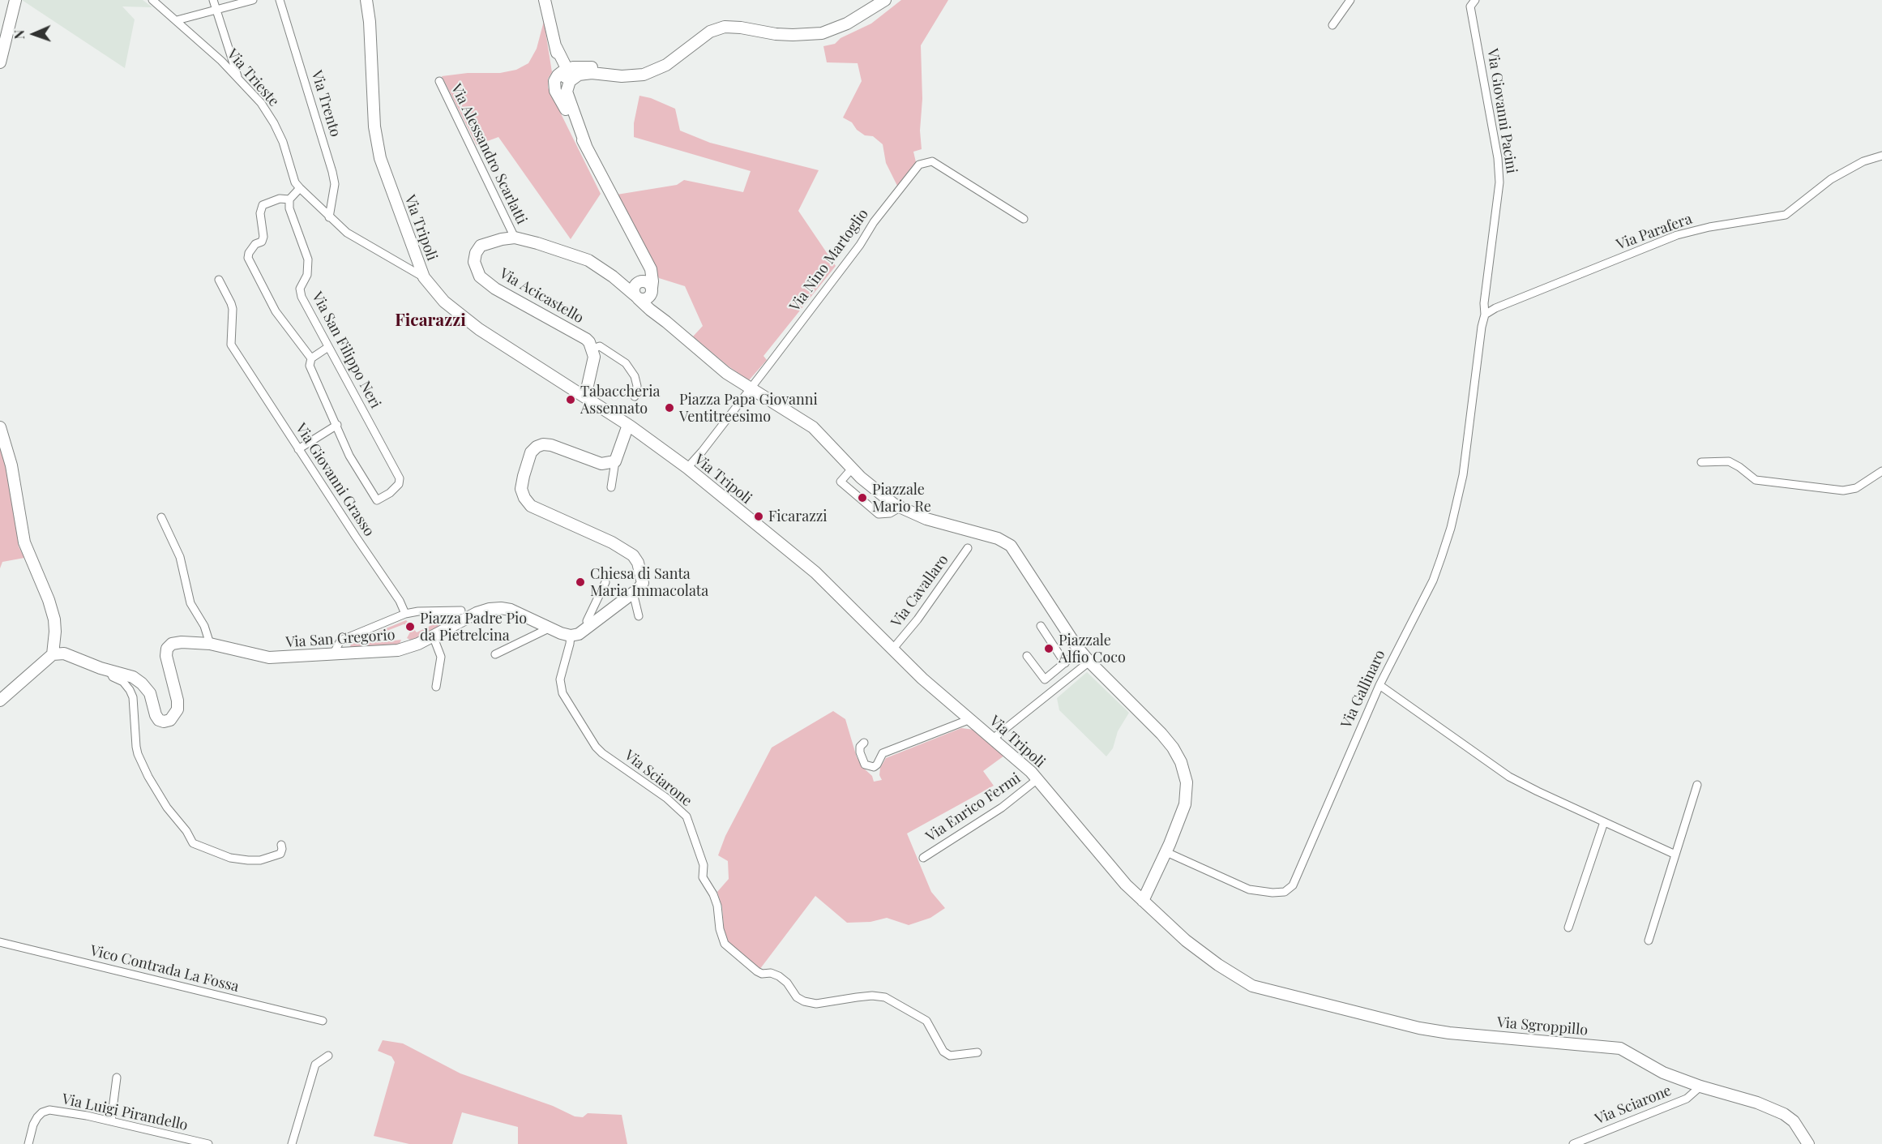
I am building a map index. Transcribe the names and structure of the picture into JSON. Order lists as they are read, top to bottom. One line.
{"streets":{"street":["Via Trieste","Via Trento","Via Giovanni Pacini","Via Alessandro Scarlatti","Via Tripoli","Via Parafera","Via Nino Martoglio","Via Acicastello","Via San Filippo Neri","Via Giovanni Grasso","Via Cavallaro","Via San Gregorio","Via Gallinaro","Via Sciarone","Via Enrico Fermi","Vico Contrada La Fossa","Via Sgroppillo","Via Luigi Pirandello"]},"crossings":[["Via Trieste","Via Trento"],["Via Trieste","Via Tripoli"],["Via Giovanni Pacini","Via Parafera"],["Via Giovanni Pacini","Via Gallinaro"],["Via Alessandro Scarlatti","Via Acicastello"],["Via Tripoli","Via Nino Martoglio"],["Via Tripoli","Via Cavallaro"],["Via Tripoli","Via Enrico Fermi"],["Via Tripoli","Via Sgroppillo"],["Via Parafera","Via Gallinaro"],["Via San Gregorio","Via Sciarone"],["Via Sciarone","Via Sgroppillo"]],"districts":["Ficarazzi"],"places":["Tabaccheria Assennato","Piazza Papa Giovanni Ventitreesimo","Piazzale Mario Re","Ficarazzi","Chiesa di Santa Maria Immacolata","Piazza Padre Pio da Pietrelcina","Piazzale Alfio Coco"],"north":"left"}
